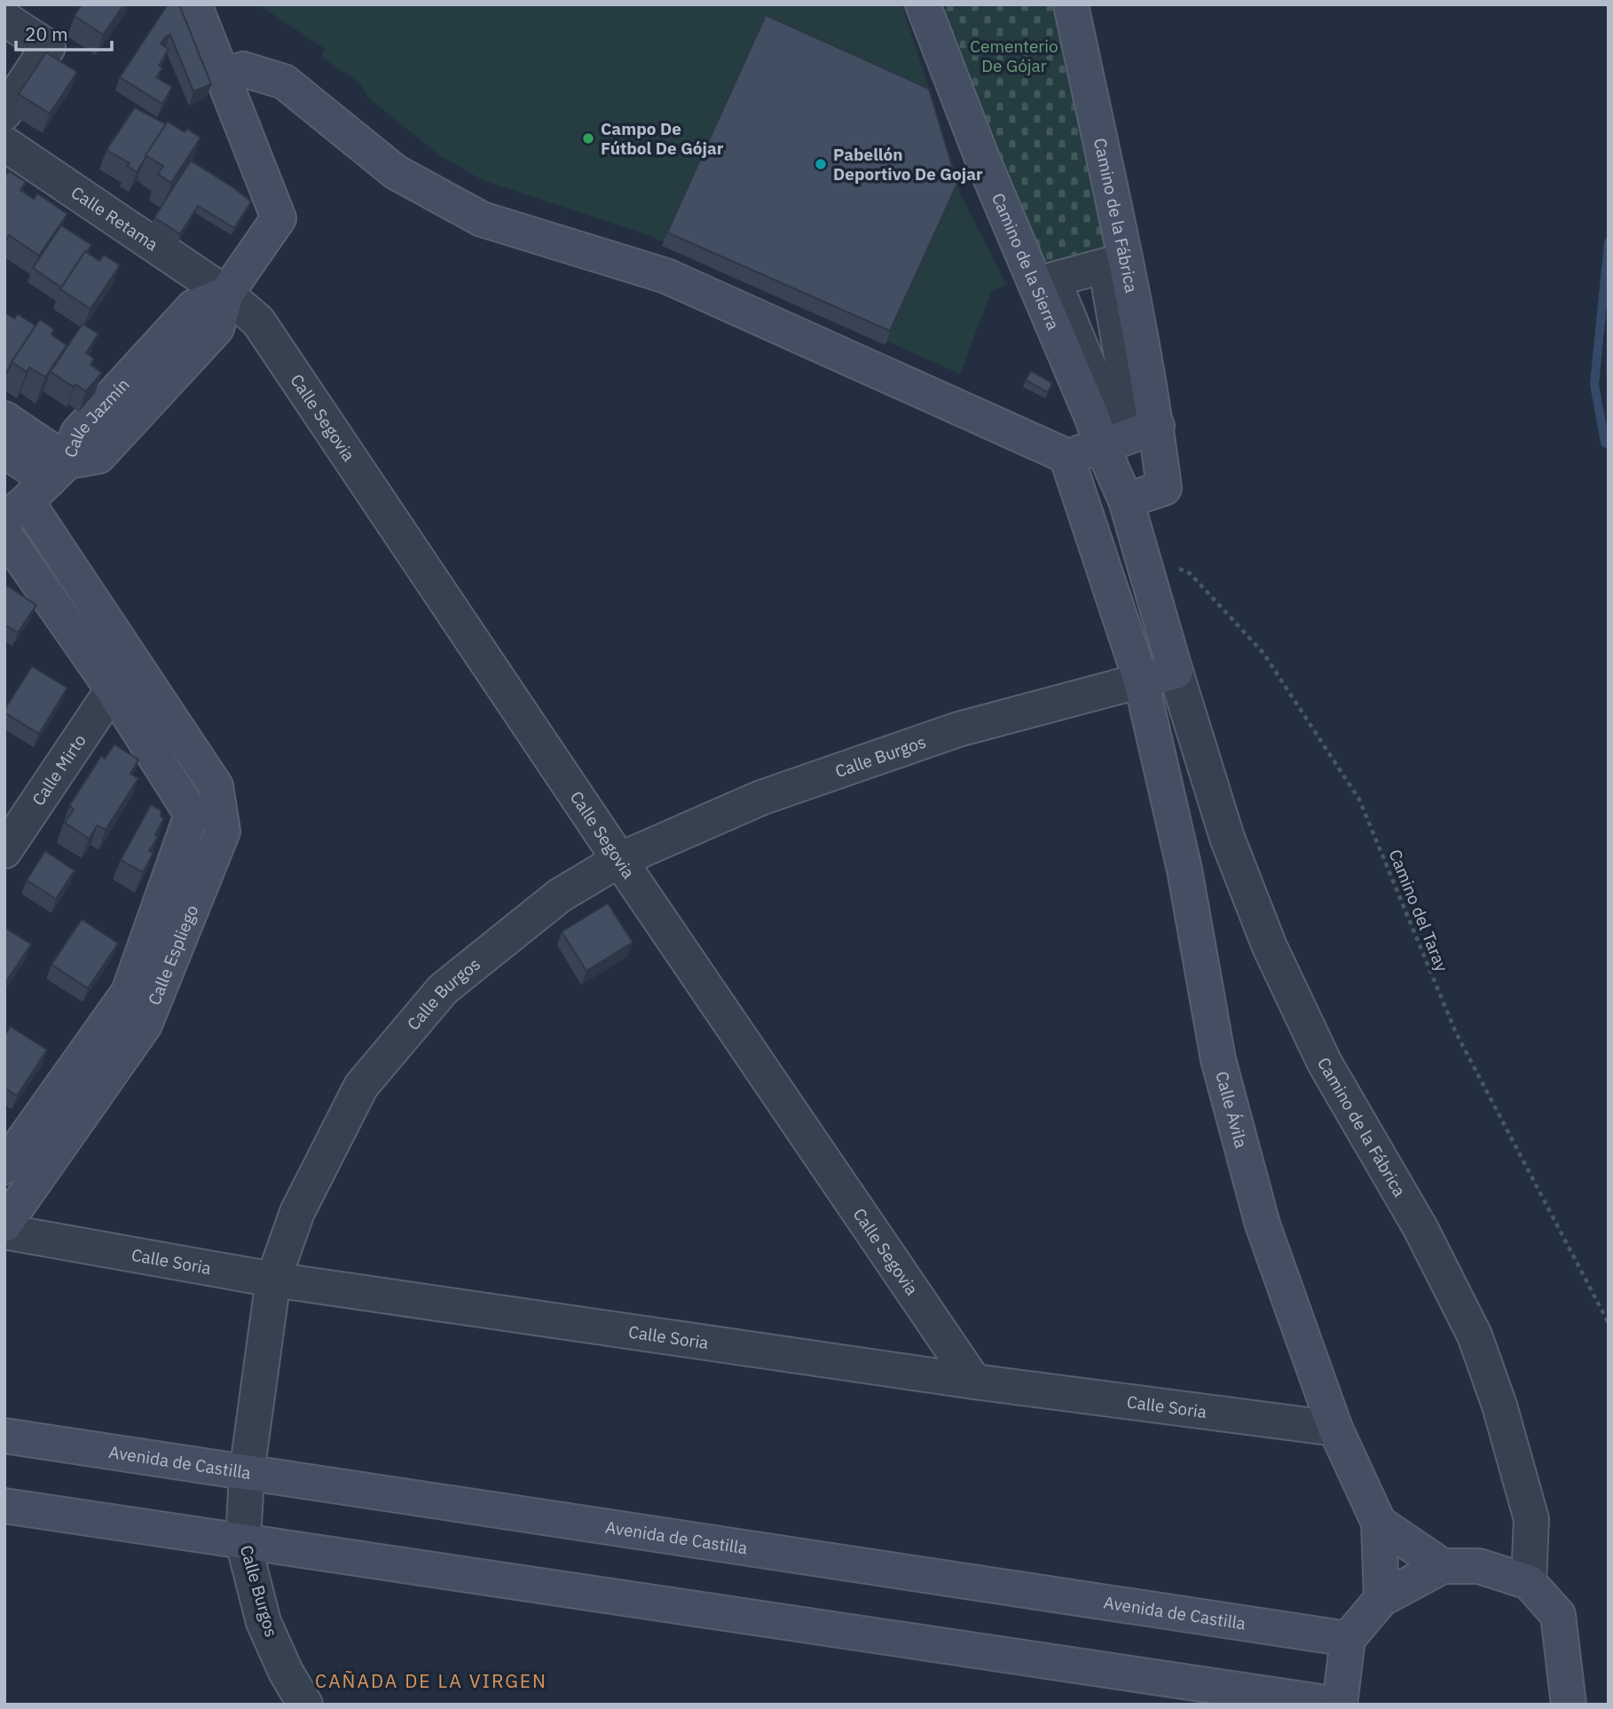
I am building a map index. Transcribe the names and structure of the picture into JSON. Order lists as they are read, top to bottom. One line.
{"streets":{"street":["Camino de la Fábrica","Calle Retama","Camino de la Sierra","Calle Segovia","Calle Jazmín","Calle Burgos","Calle Mirto","Calle Espliego","Calle Ávila","Calle Soria","Avenida de Castilla"],"path":["Camino del Taray"]},"crossings":[["Camino de la Fábrica","Camino de la Sierra"],["Camino de la Fábrica","Camino del Taray"],["Calle Retama","Calle Segovia"],["Calle Retama","Calle Jazmín"],["Calle Segovia","Calle Jazmín"],["Calle Segovia","Calle Burgos"],["Calle Segovia","Calle Soria"],["Calle Jazmín","Calle Espliego"],["Calle Burgos","Calle Ávila"],["Calle Burgos","Calle Soria"],["Calle Burgos","Avenida de Castilla"],["Calle Mirto","Calle Espliego"],["Calle Ávila","Calle Soria"]],"districts":["CAÑADA DE LA VIRGEN"],"parks":["Cementerio De Gójar"],"places":["Campo De Fútbol De Gójar","Pabellón Deportivo De Gojar"],"scale_bar":"20 m"}
